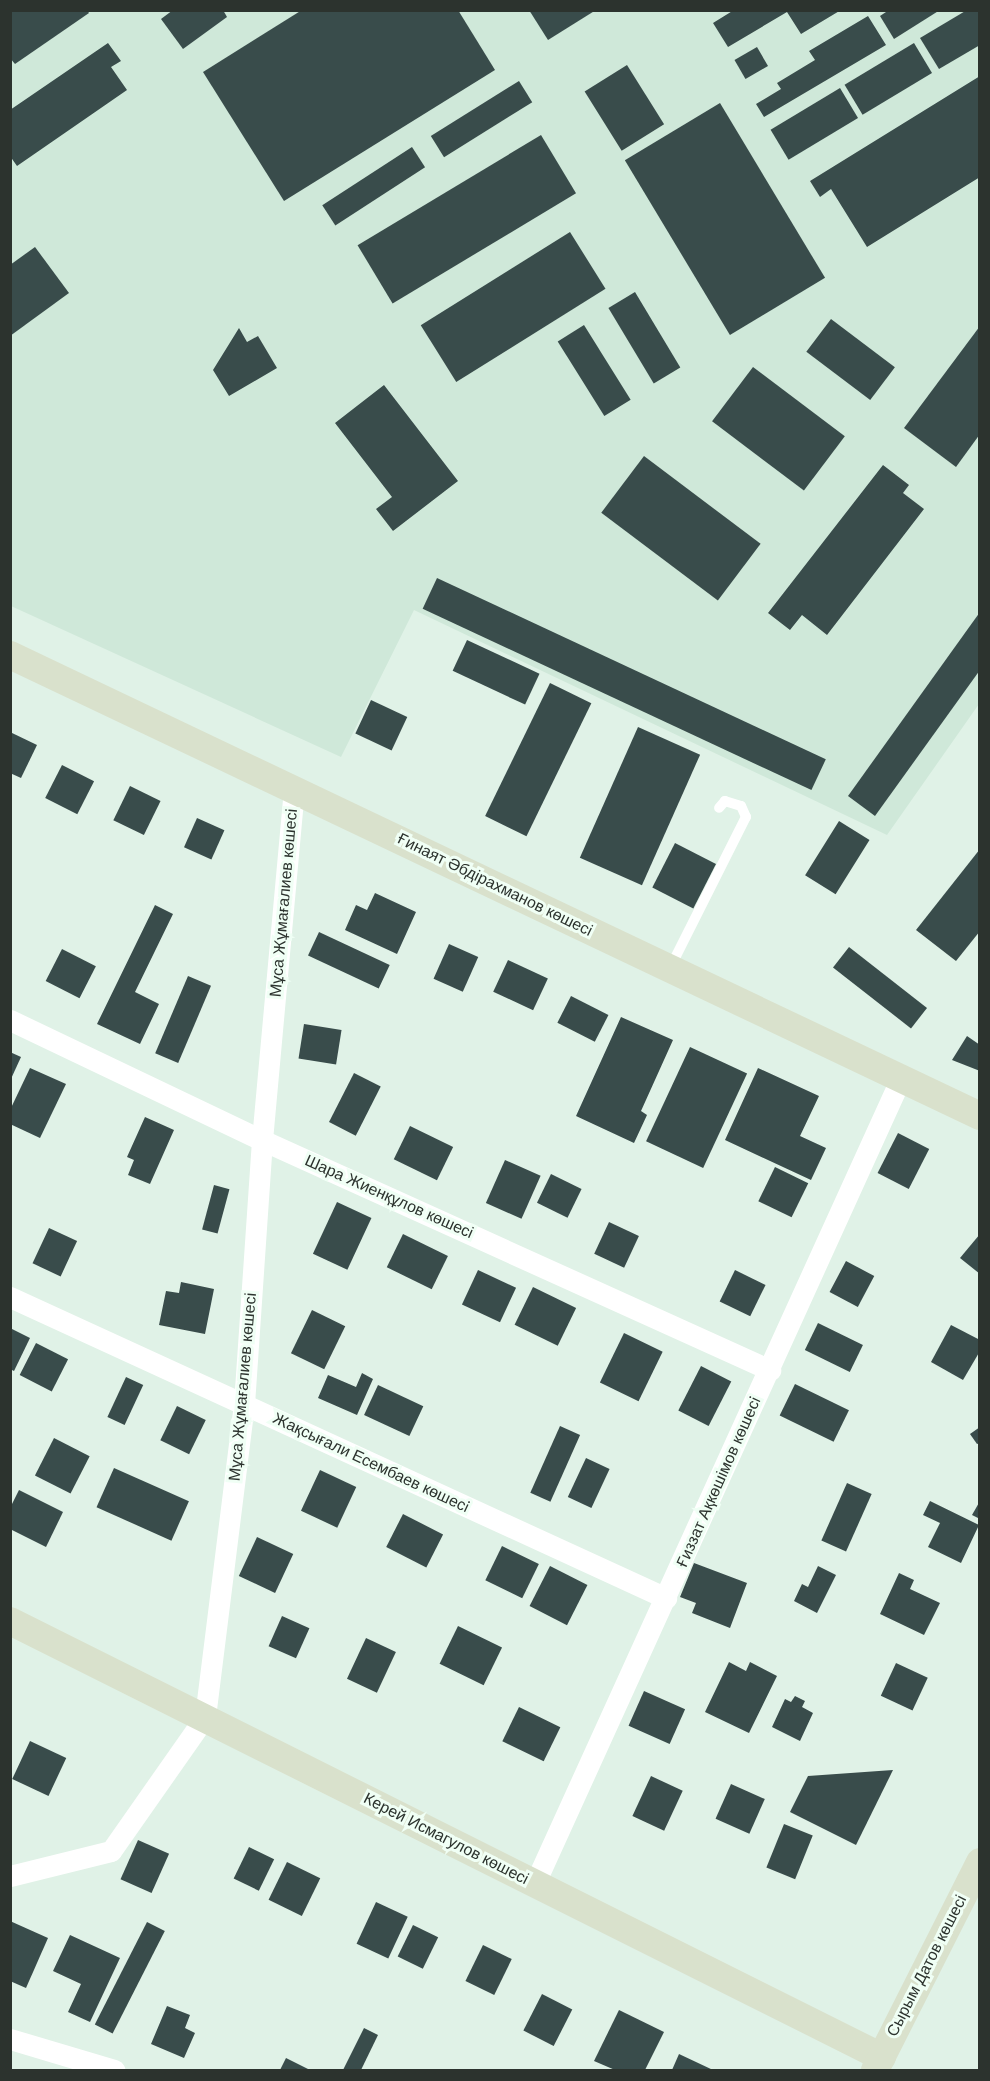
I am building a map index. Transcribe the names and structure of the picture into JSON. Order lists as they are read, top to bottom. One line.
{"streets":{"street":["Ғинаят Әбдірахманов көшесі","Мұса Жұмағалиев көшесі","Шара Жиенқұлов көшесі","Жақсығали Есембаев көшесi","Ғиззат Ақкөшімов көшесi","Керей Исмагулов көшесі","Сырым Датов көшесі"]},"crossings":[["Ғинаят Әбдірахманов көшесі","Мұса Жұмағалиев көшесі"],["Ғинаят Әбдірахманов көшесі","Ғиззат Ақкөшімов көшесi"],["Мұса Жұмағалиев көшесі","Шара Жиенқұлов көшесі"],["Мұса Жұмағалиев көшесі","Жақсығали Есембаев көшесi"],["Мұса Жұмағалиев көшесі","Керей Исмагулов көшесі"],["Шара Жиенқұлов көшесі","Ғиззат Ақкөшімов көшесi"],["Жақсығали Есембаев көшесi","Ғиззат Ақкөшімов көшесi"],["Ғиззат Ақкөшімов көшесi","Керей Исмагулов көшесі"],["Керей Исмагулов көшесі","Сырым Датов көшесі"]]}
